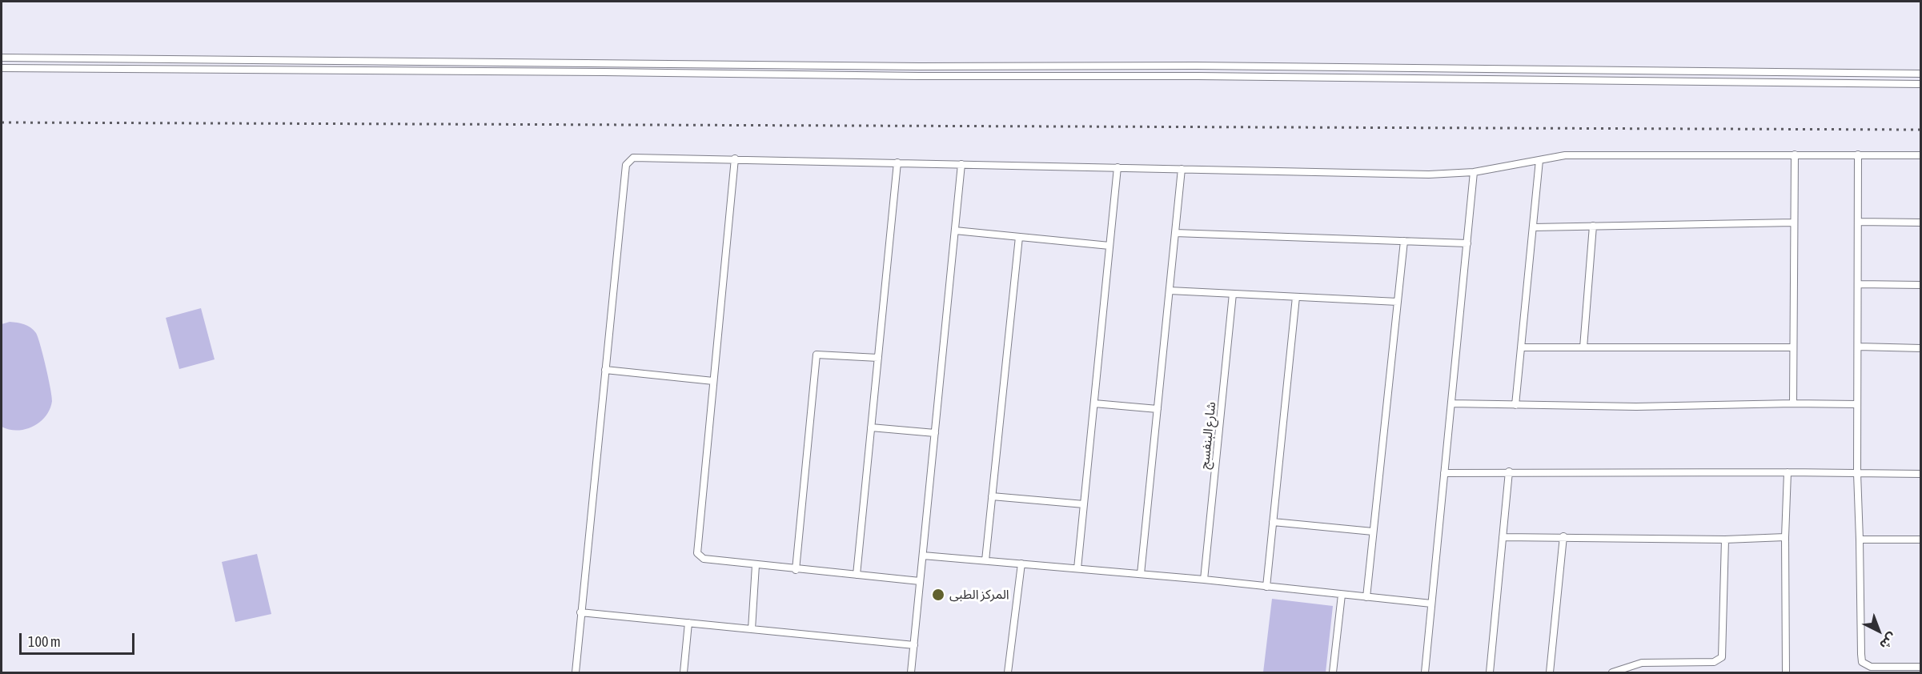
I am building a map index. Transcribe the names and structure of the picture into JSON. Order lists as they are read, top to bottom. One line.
{"streets":{"street":["شارع البنفسج"]},"places":["المركز الطبى"],"scale_bar":"100 m","north":"bottom right"}
